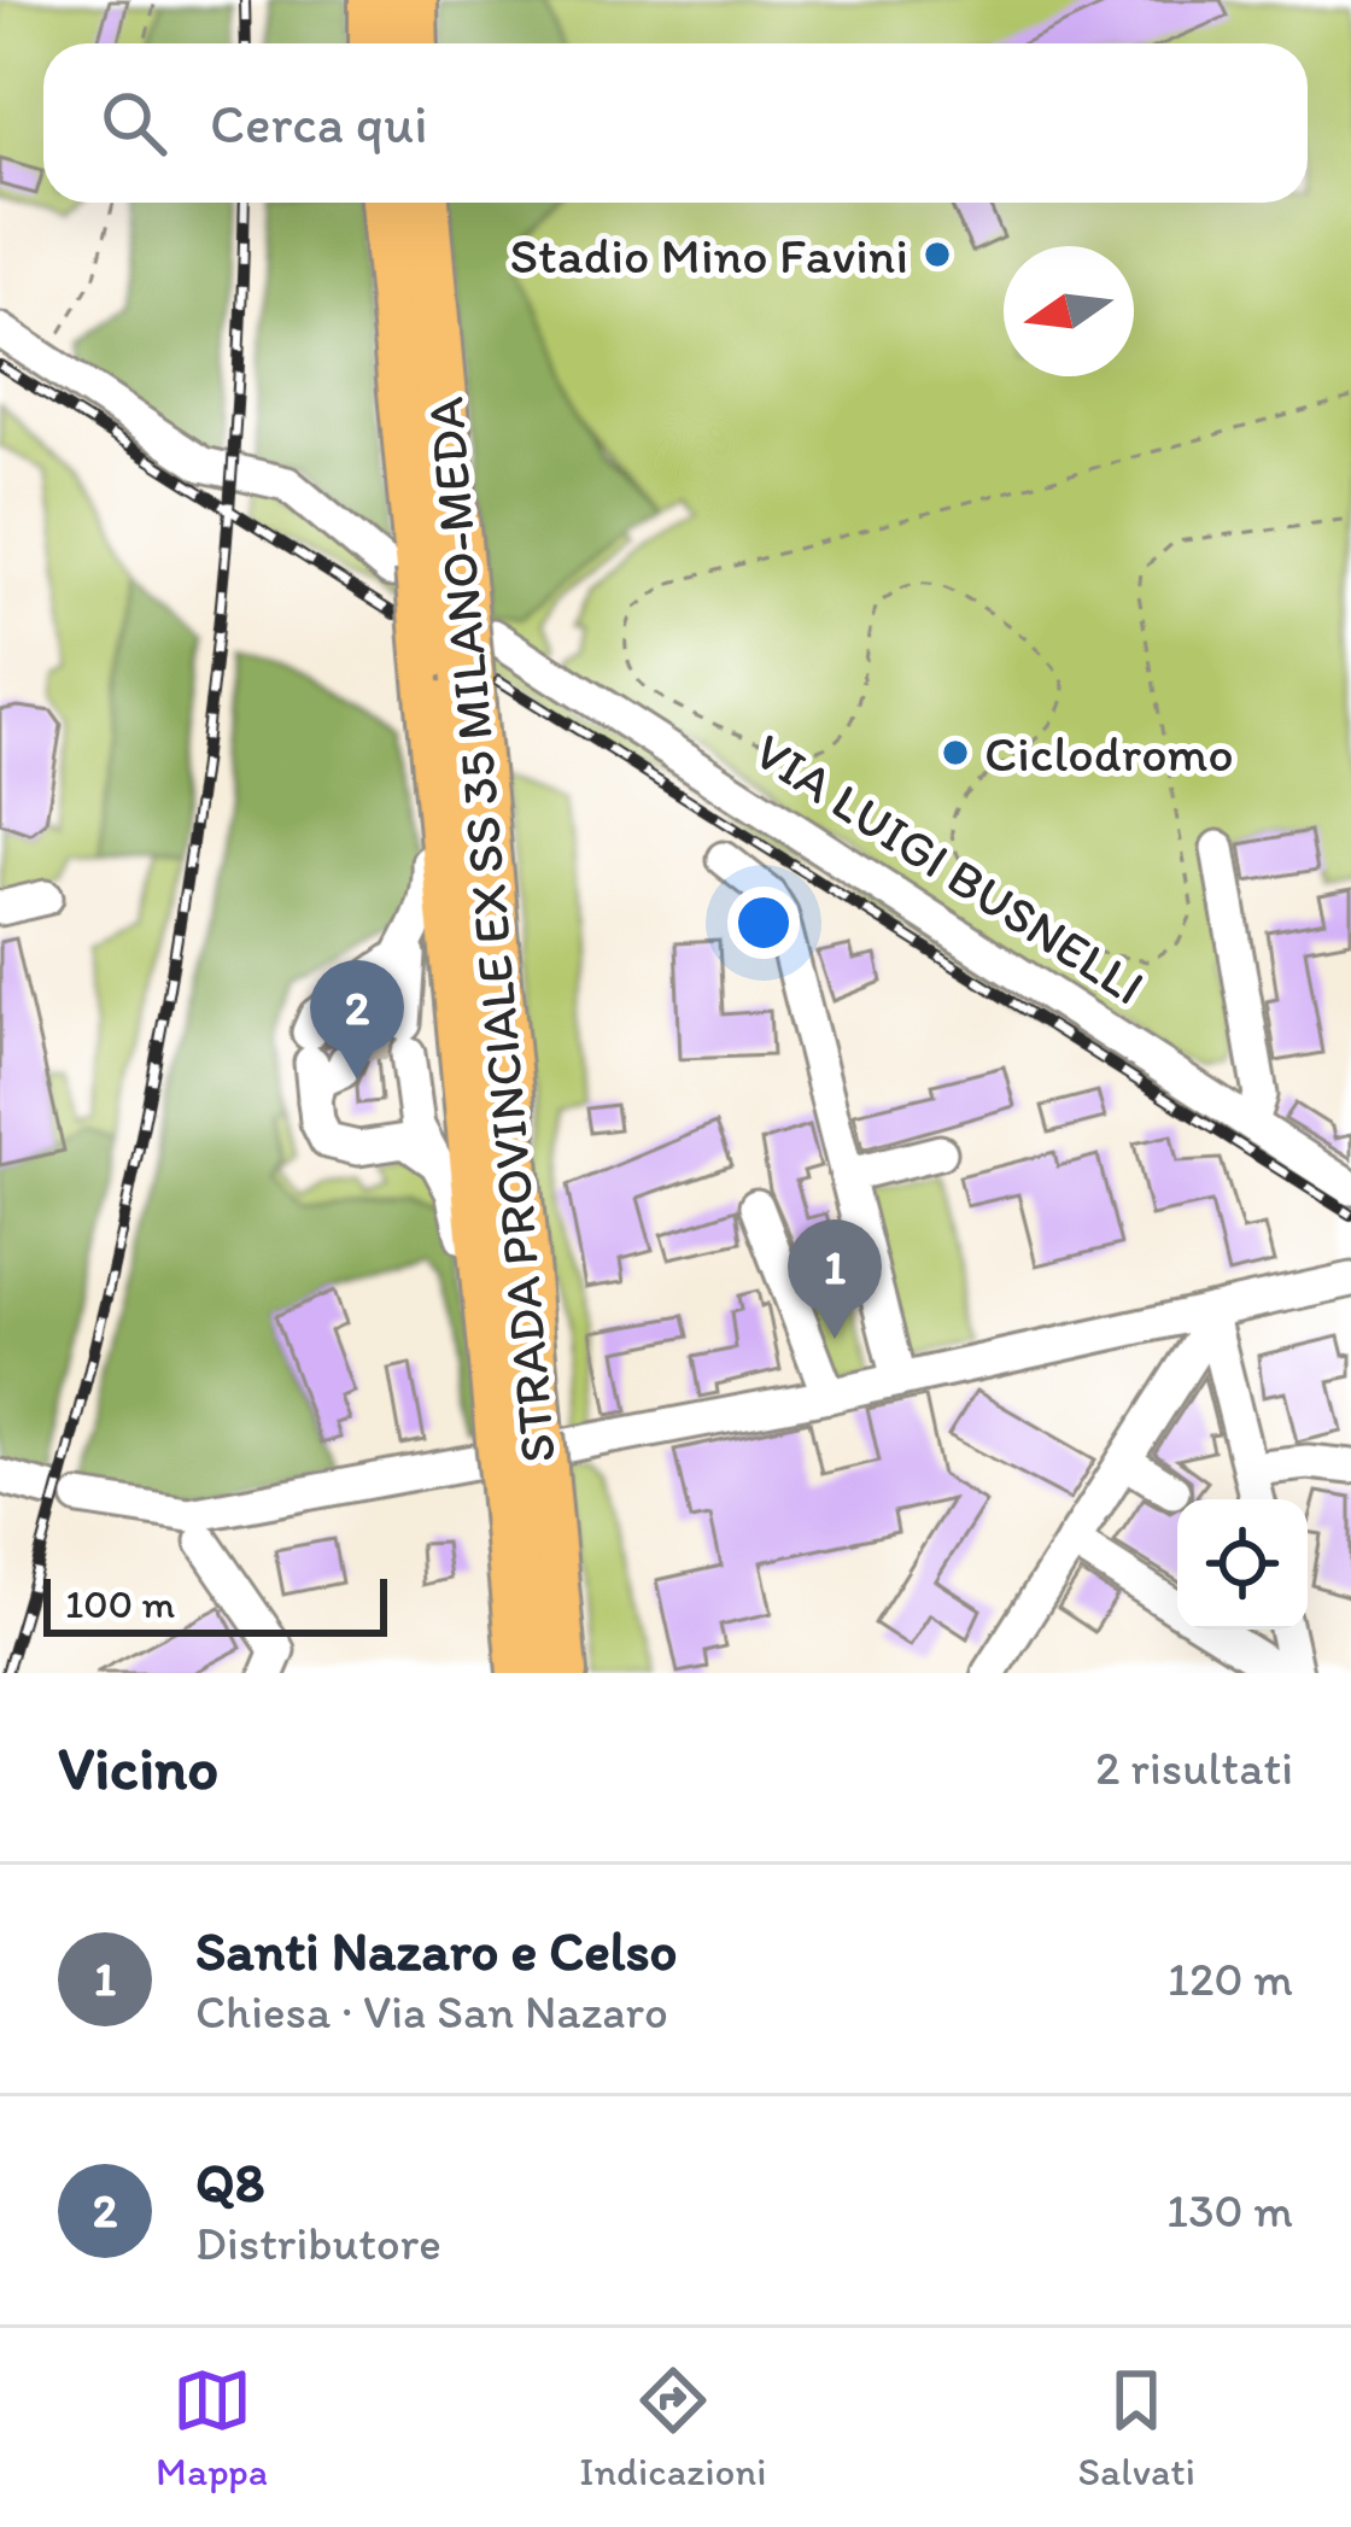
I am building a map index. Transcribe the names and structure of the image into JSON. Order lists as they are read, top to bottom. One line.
{"streets":{"highway":["STRADA PROVINCIALE EX SS 35 MILANO-MEDA"],"street":["VIA LUIGI BUSNELLI"]},"crossings":[["VIA LUIGI BUSNELLI","STRADA PROVINCIALE EX SS 35 MILANO-MEDA"]],"places":["Stadio Mino Favini","Ciclodromo"],"scale_bar":"100 m","north":"left","page":{"search":"Cerca qui","pins":["2","1"],"scale":"100 m","heading":["Vicino","2 risultati"],"list":[{"mark":"1","name":"Santi Nazaro e Celso","note":"Chiesa · Via San Nazaro","value":"120 m"},{"mark":"2","name":"Q8","note":"Distributore","value":"130 m"}],"nav":["Mappa","Indicazioni","Salvati"]}}
